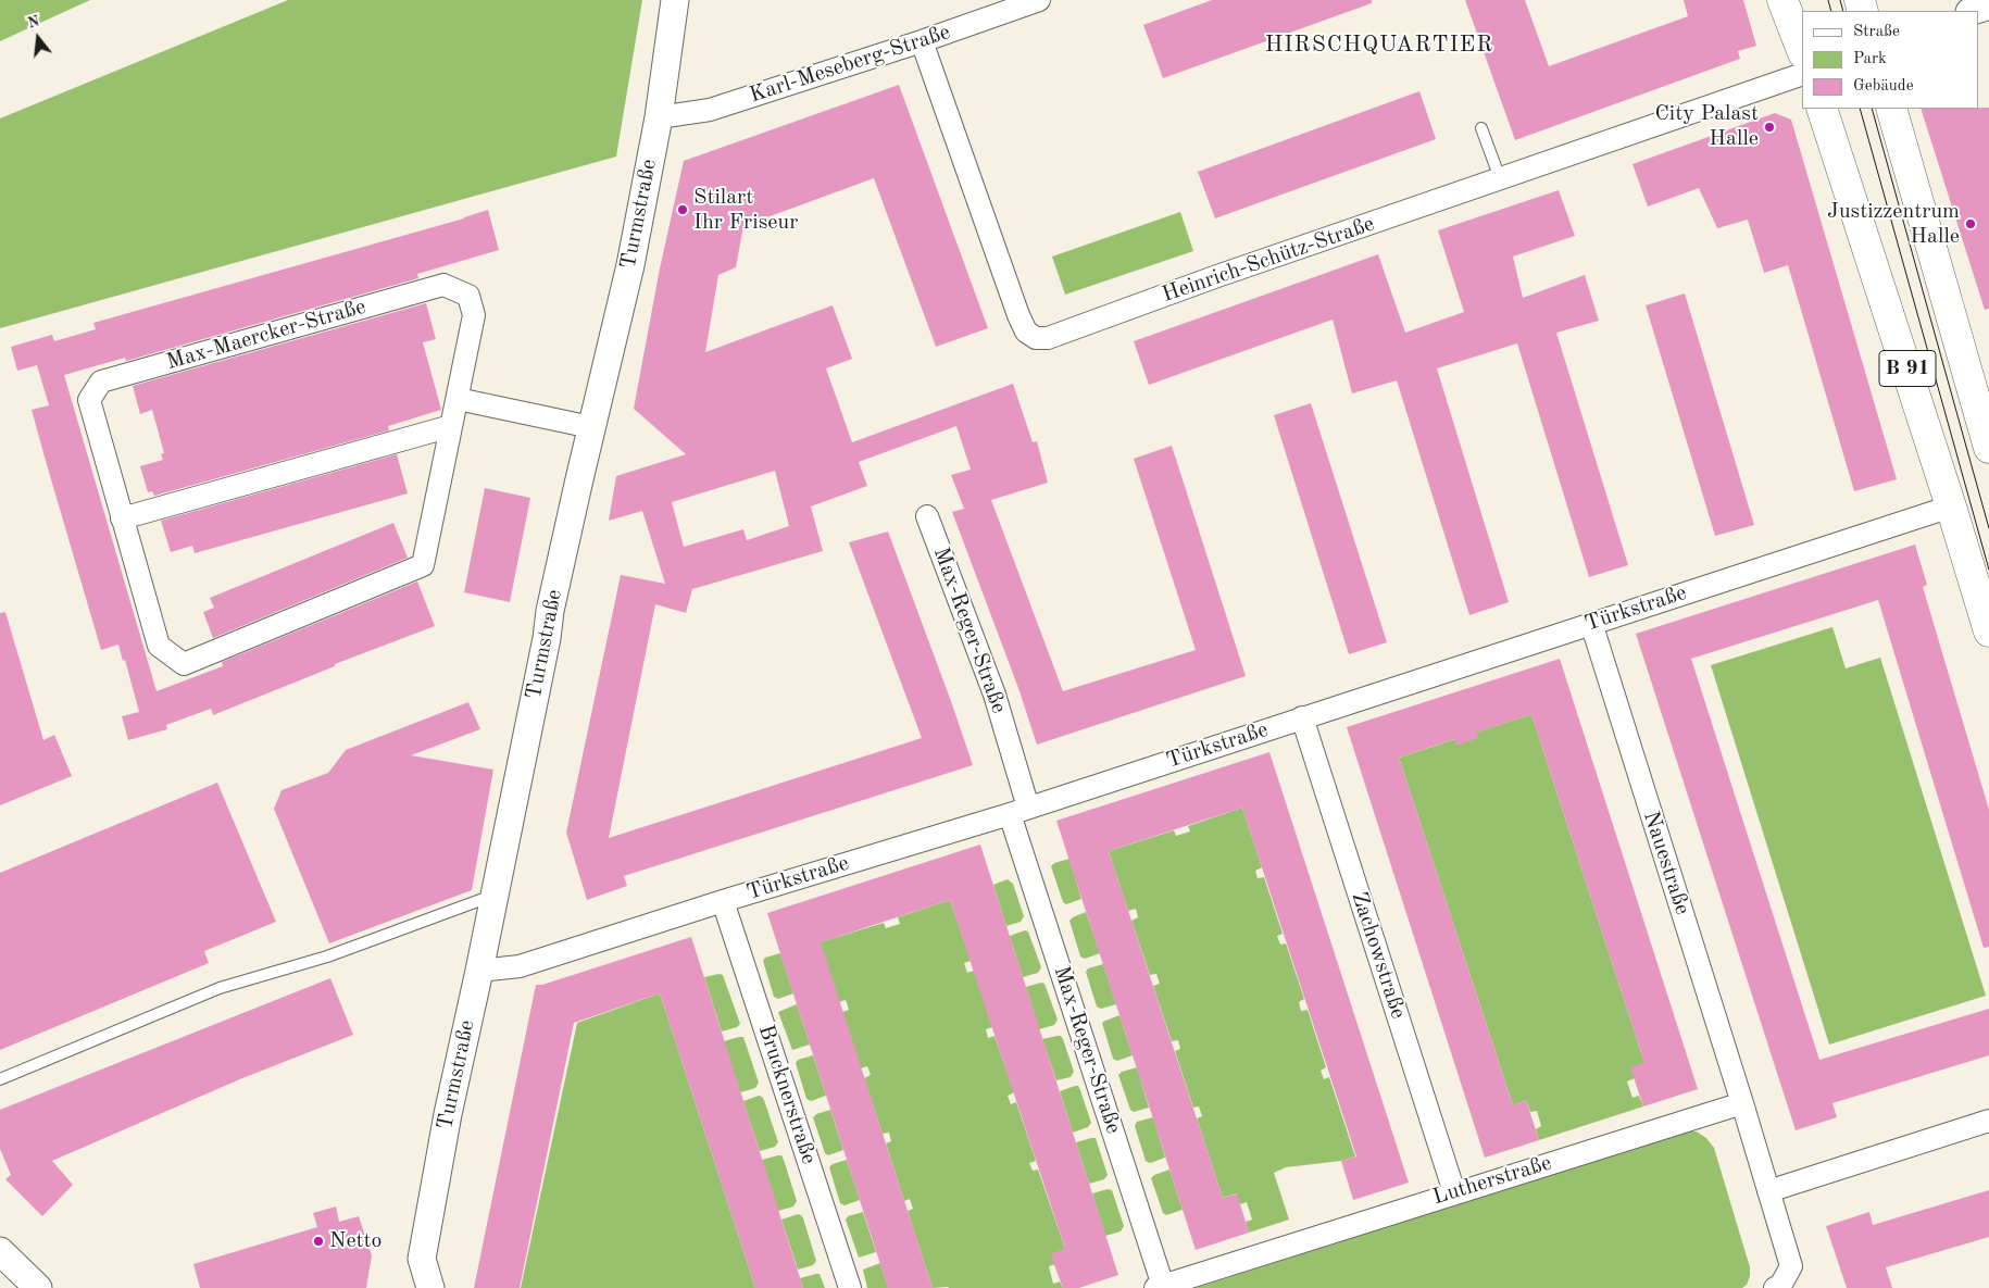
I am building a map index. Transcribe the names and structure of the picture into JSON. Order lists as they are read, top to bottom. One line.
{"streets":{"main road":["B 91"],"street":["Karl-Meseberg-Straße","Turmstraße","Heinrich-Schütz-Straße","Max-Maercker-Straße","Türkstraße","Max-Reger-Straße","Nauestraße","Zachowstraße","Brucknerstraße","Lutherstraße"]},"crossings":[["Karl-Meseberg-Straße","Turmstraße"],["Karl-Meseberg-Straße","Heinrich-Schütz-Straße"],["Turmstraße","Türkstraße"],["B 91","Türkstraße"],["Türkstraße","Max-Reger-Straße"],["Türkstraße","Nauestraße"],["Türkstraße","Zachowstraße"],["Türkstraße","Brucknerstraße"],["Max-Reger-Straße","Lutherstraße"],["Nauestraße","Lutherstraße"],["Zachowstraße","Lutherstraße"]],"districts":["HIRSCHQUARTIER"],"places":["City Palast Halle","Stilart Ihr Friseur","Justizzentrum Halle","Netto"],"legend":["Straße","Park","Gebäude"],"north":"top"}
